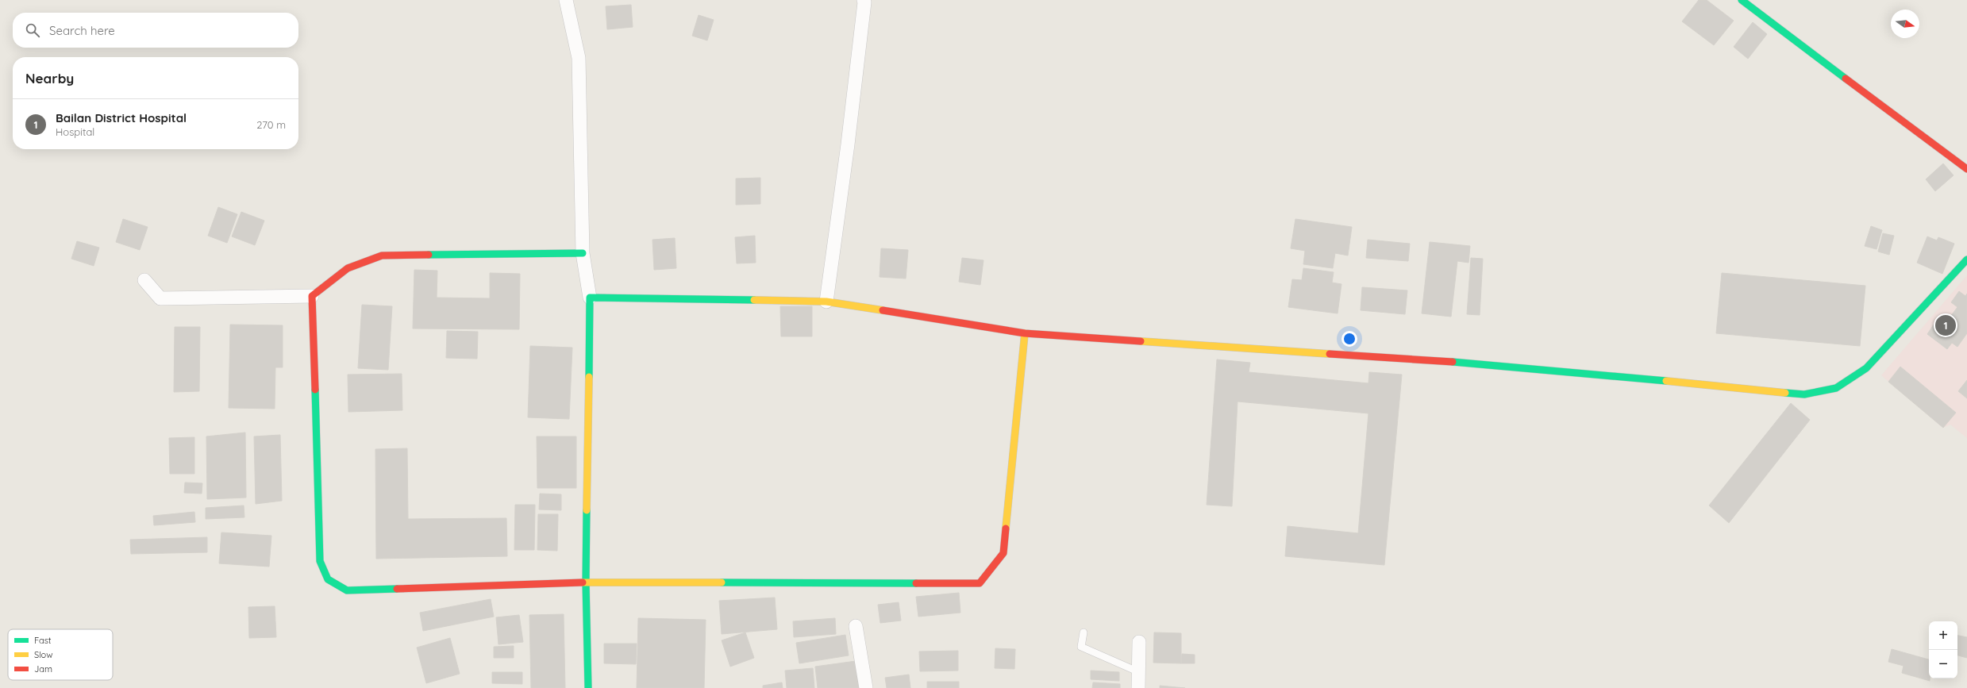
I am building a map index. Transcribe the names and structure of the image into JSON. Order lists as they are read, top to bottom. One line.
{"legend":["Fast","Slow","Jam"],"north":"right","page":{"search":"Search here","heading":"Nearby","list":[{"mark":"1","name":"Bailan District Hospital","note":"Hospital","value":"270 m"}],"pins":"1","map_buttons":["+","−"]}}
